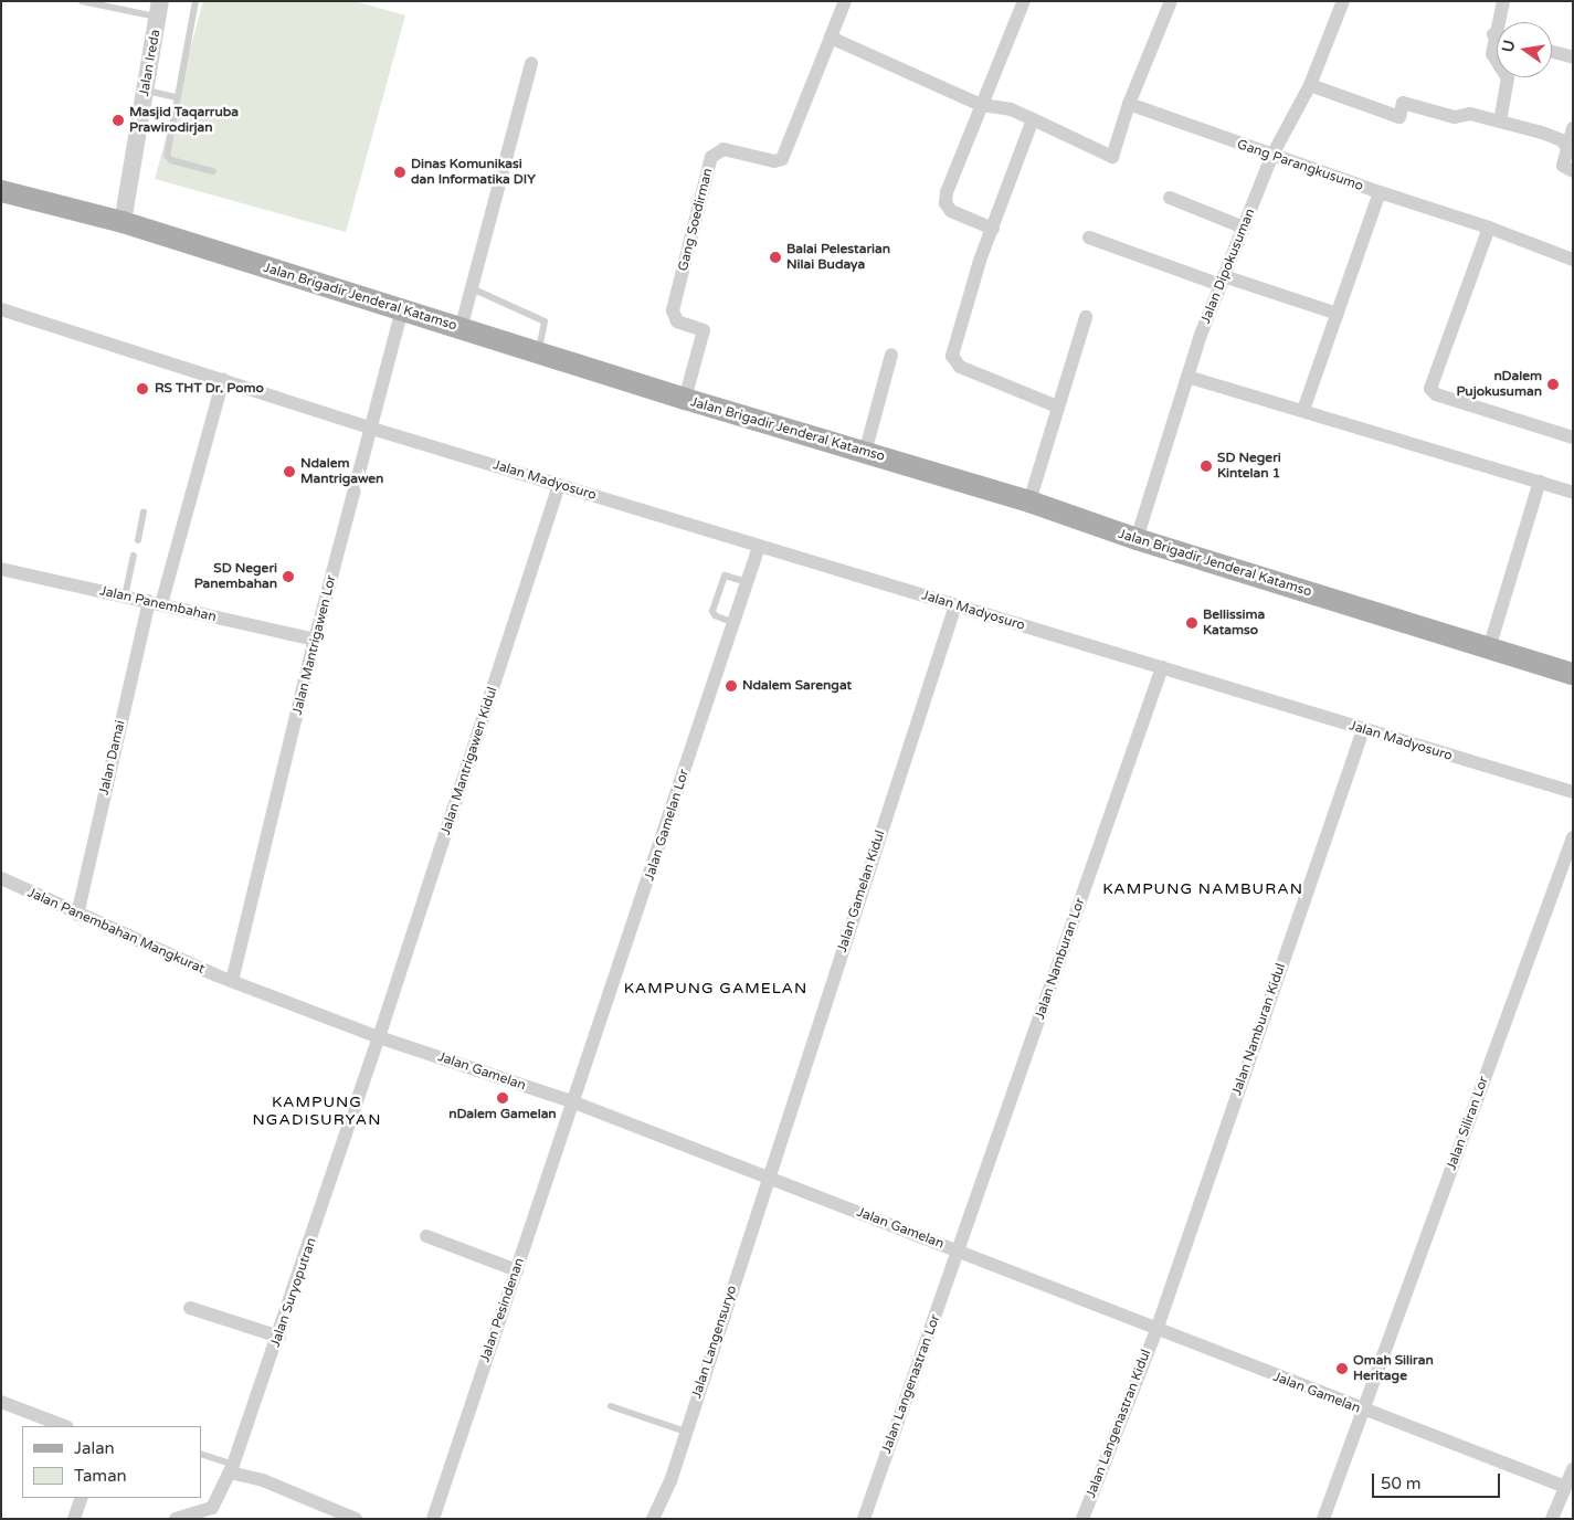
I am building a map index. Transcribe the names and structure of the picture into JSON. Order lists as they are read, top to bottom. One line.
{"streets":{"main road":["Jalan Brigadir Jenderal Katamso"],"street":["Jalan Ireda","Gang Parangkusumo","Gang Soedirman","Jalan Dipokusuman","Jalan Madyosuro","Jalan Panembahan","Jalan Mantrigawen Lor","Jalan Damai","Jalan Mantrigawen Kidul","Jalan Gamelan Lor","Jalan Gamelan Kidul","Jalan Panembahan Mangkurat","Jalan Namburan Lor","Jalan Namburan Kidul","Jalan Gamelan","Jalan Siliran Lor","Jalan Suryoputran","Jalan Pesindenan","Jalan Langensuryo","Jalan Langenastran Lor","Jalan Langenastran Kidul"]},"crossings":[["Jalan Ireda","Jalan Brigadir Jenderal Katamso"],["Gang Parangkusumo","Jalan Dipokusuman"],["Gang Soedirman","Jalan Brigadir Jenderal Katamso"],["Jalan Dipokusuman","Jalan Brigadir Jenderal Katamso"],["Jalan Brigadir Jenderal Katamso","Jalan Mantrigawen Lor"],["Jalan Madyosuro","Jalan Mantrigawen Lor"],["Jalan Madyosuro","Jalan Damai"],["Jalan Madyosuro","Jalan Mantrigawen Kidul"],["Jalan Madyosuro","Jalan Gamelan Lor"],["Jalan Madyosuro","Jalan Gamelan Kidul"],["Jalan Madyosuro","Jalan Namburan Lor"],["Jalan Madyosuro","Jalan Namburan Kidul"],["Jalan Panembahan","Jalan Mantrigawen Lor"],["Jalan Panembahan","Jalan Damai"],["Jalan Mantrigawen Lor","Jalan Panembahan Mangkurat"],["Jalan Mantrigawen Lor","Jalan Gamelan"],["Jalan Damai","Jalan Panembahan Mangkurat"],["Jalan Mantrigawen Kidul","Jalan Gamelan"],["Jalan Mantrigawen Kidul","Jalan Suryoputran"],["Jalan Gamelan Lor","Jalan Gamelan"],["Jalan Gamelan Lor","Jalan Pesindenan"],["Jalan Gamelan Kidul","Jalan Gamelan"],["Jalan Gamelan Kidul","Jalan Langensuryo"],["Jalan Panembahan Mangkurat","Jalan Gamelan"],["Jalan Namburan Lor","Jalan Gamelan"],["Jalan Namburan Lor","Jalan Langenastran Lor"],["Jalan Namburan Kidul","Jalan Gamelan"],["Jalan Namburan Kidul","Jalan Langenastran Kidul"],["Jalan Gamelan","Jalan Siliran Lor"],["Jalan Gamelan","Jalan Suryoputran"],["Jalan Gamelan","Jalan Pesindenan"],["Jalan Gamelan","Jalan Langensuryo"],["Jalan Gamelan","Jalan Langenastran Lor"],["Jalan Gamelan","Jalan Langenastran Kidul"]],"districts":["KAMPUNG NAMBURAN","KAMPUNG GAMELAN","KAMPUNG NGADISURYAN"],"places":["Masjid Taqarruba Prawirodirjan","Dinas Komunikasi dan Informatika DIY","Balai Pelestarian Nilai Budaya","nDalem Pujokusuman","RS THT Dr. Pomo","SD Negeri Kintelan 1","Ndalem Mantrigawen","SD Negeri Panembahan","Bellissima Katamso","Ndalem Sarengat","nDalem Gamelan","Omah Siliran Heritage"],"legend":["Jalan","Taman"],"scale_bar":"50 m","north":"left"}
